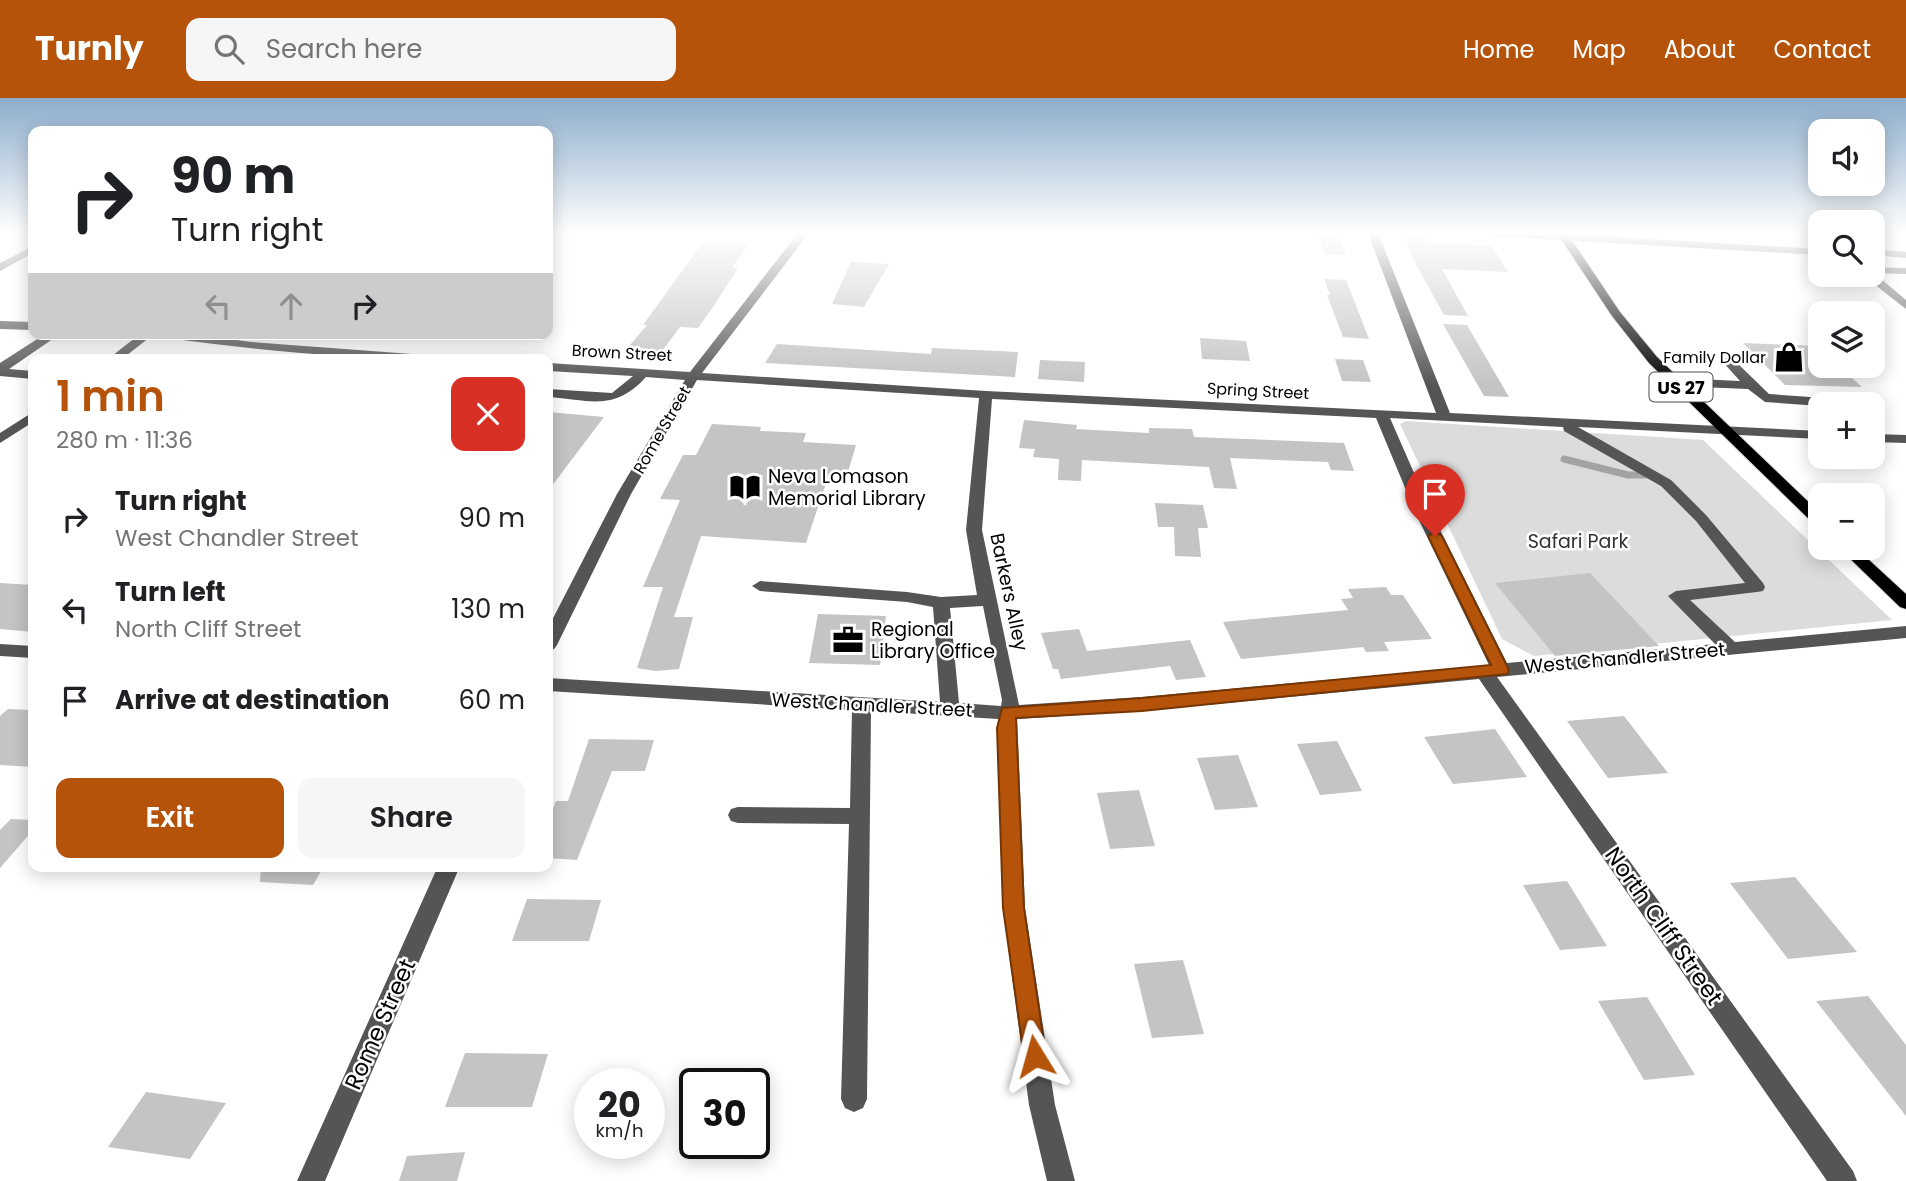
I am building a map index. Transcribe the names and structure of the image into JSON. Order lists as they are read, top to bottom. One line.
{"streets":{"main road":["US 27"],"street":["Brown Street","Spring Street","Rome Street","Barkers Alley","West Chandler Street","North Cliff Street"]},"crossings":[["Brown Street","Spring Street"],["Brown Street","Rome Street"],["US 27","Spring Street"],["Spring Street","Rome Street"],["Spring Street","Barkers Alley"],["Spring Street","North Cliff Street"],["Barkers Alley","West Chandler Street"],["West Chandler Street","North Cliff Street"]],"parks":["Safari Park"],"places":{"shop":["Family Dollar"],"library":["Neva Lomason Memorial Library"],"office":["Regional Library Office"]},"page":{"header":"Turnly","search":"Search here","nav":["Home","Map","About","Contact"],"map_buttons":["+","−"],"turn":["90 m","Turn right"],"heading":["1 min","280 m · 11:36"],"list":[{"name":"Turn right","note":"West Chandler Street","value":"90 m"},{"name":"Turn left","note":"North Cliff Street","value":"130 m"},{"name":"Arrive at destination","value":"60 m"}],"buttons":["Exit","Share"],"speed":"20 km/h","limit":"30"}}
